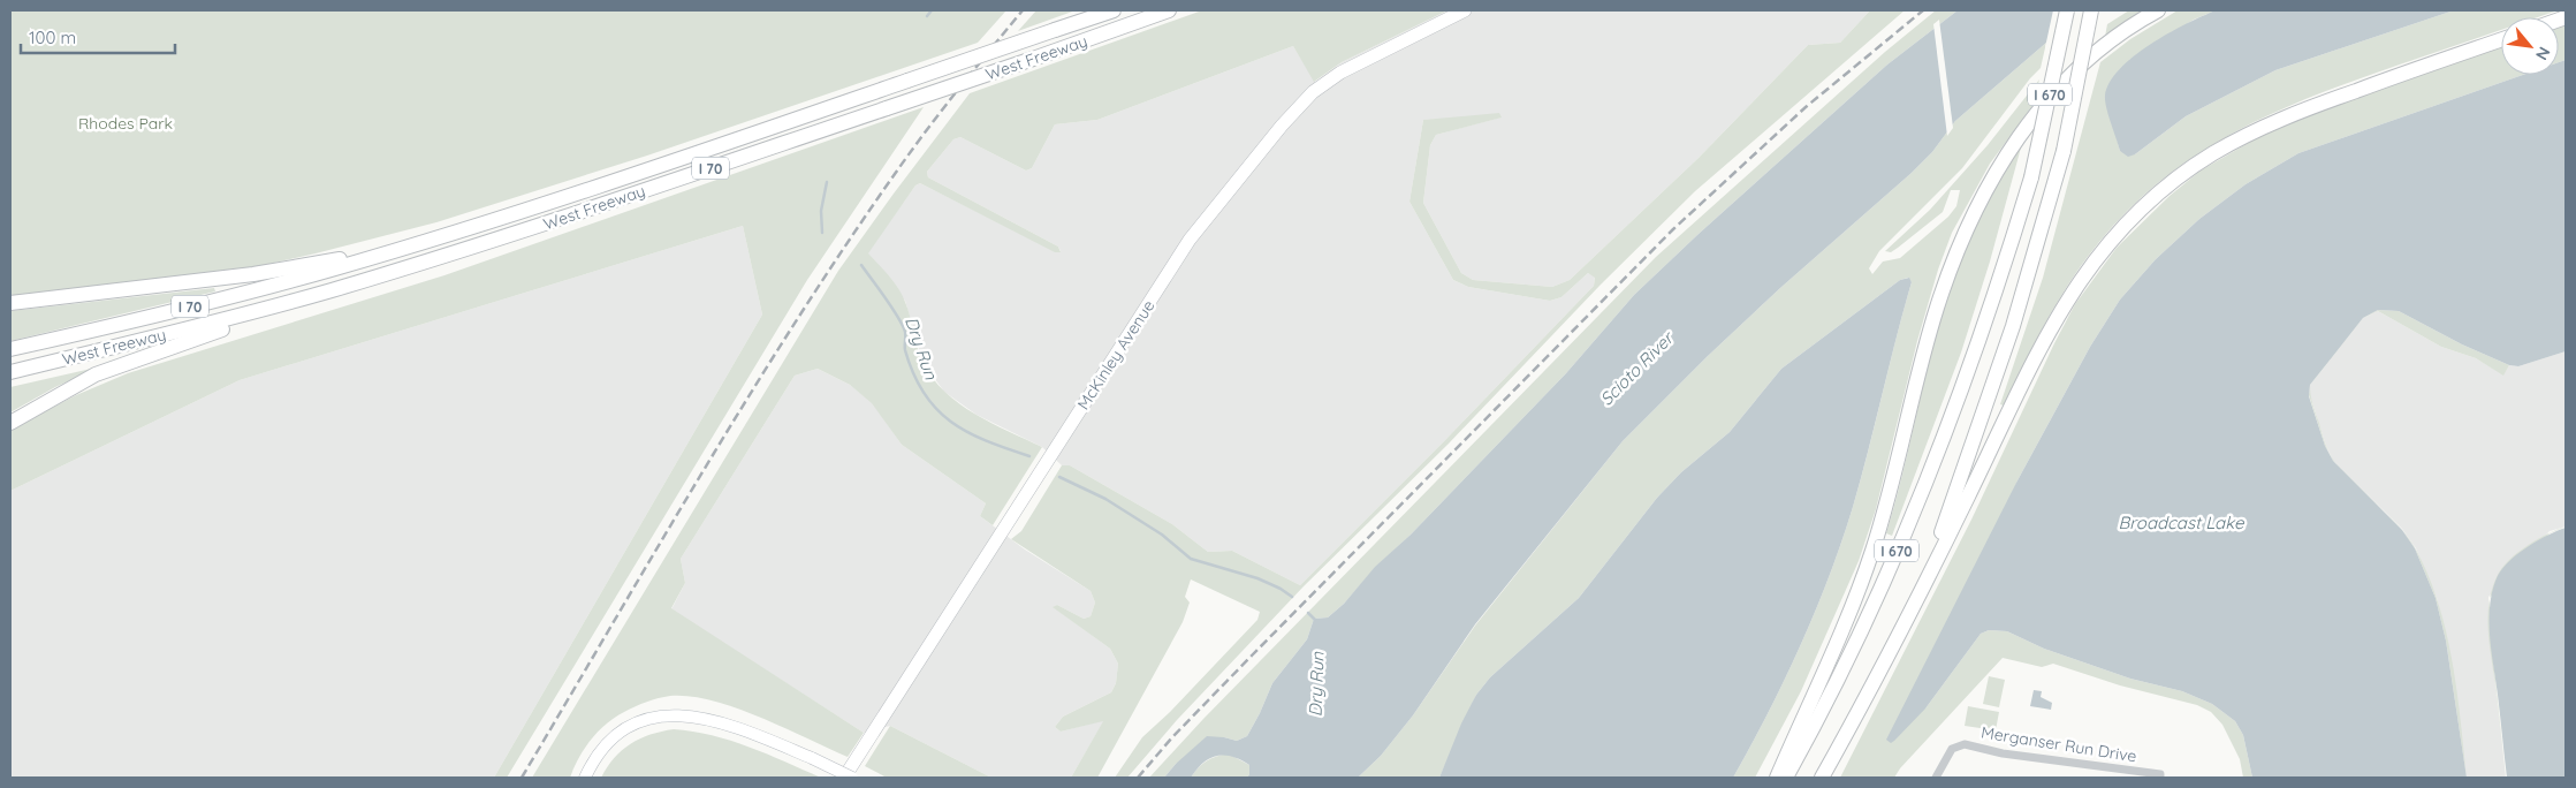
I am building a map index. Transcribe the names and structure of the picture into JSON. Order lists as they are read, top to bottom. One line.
{"streets":{"highway":["West Freeway","I 670","I 70"],"main road":["McKinley Avenue"],"street":["Merganser Run Drive"]},"water":["Dry Run","Scioto River","Broadcast Lake"],"parks":["Rhodes Park"],"scale_bar":"100 m","north":"bottom right"}
